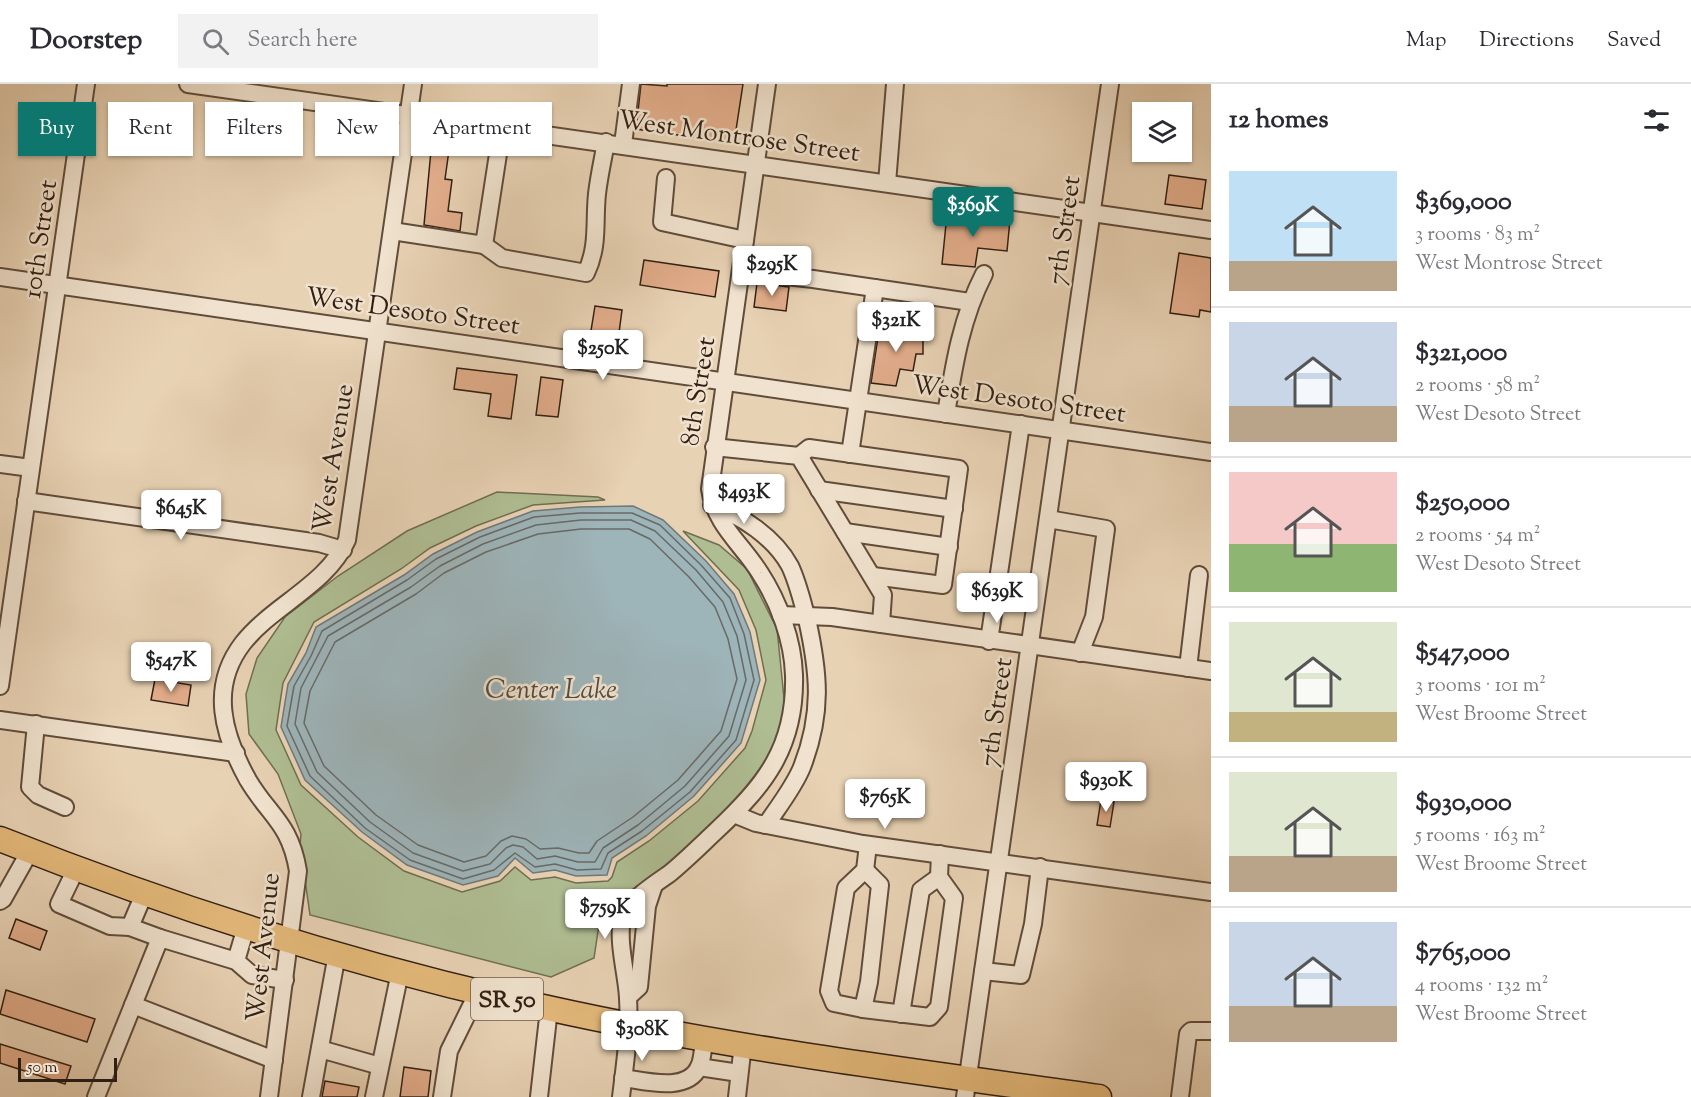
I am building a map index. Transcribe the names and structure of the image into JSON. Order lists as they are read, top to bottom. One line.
{"streets":{"highway":["SR 50"],"street":["West Montrose Street","7th Street","10th Street","West Desoto Street","8th Street","West Avenue"]},"crossings":[["West Montrose Street","7th Street"],["West Montrose Street","8th Street"],["West Montrose Street","West Avenue"],["7th Street","West Desoto Street"],["7th Street","SR 50"],["10th Street","West Desoto Street"],["West Desoto Street","8th Street"],["West Desoto Street","West Avenue"],["8th Street","SR 50"],["West Avenue","SR 50"]],"water":["Center Lake"],"scale_bar":"50 m","page":{"header":"Doorstep","search":"Search here","nav":["Map","Directions","Saved"],"heading":"12 homes","chip":["Buy","Rent","Filters","New","Apartment"],"list":[{"name":"$369,000","note":"3 rooms · 83 m² · West Montrose Street"},{"name":"$321,000","note":"2 rooms · 58 m² · West Desoto Street"},{"name":"$250,000","note":"2 rooms · 54 m² · West Desoto Street"},{"name":"$547,000","note":"3 rooms · 101 m² · West Broome Street"},{"name":"$930,000","note":"5 rooms · 163 m² · West Broome Street"},{"name":"$765,000","note":"4 rooms · 132 m² · West Broome Street"}],"price":["$369K","$295K","$321K","$250K","$493K","$645K","$639K","$547K","$930K","$765K","$759K","$308K"],"scale":"50 m"}}
